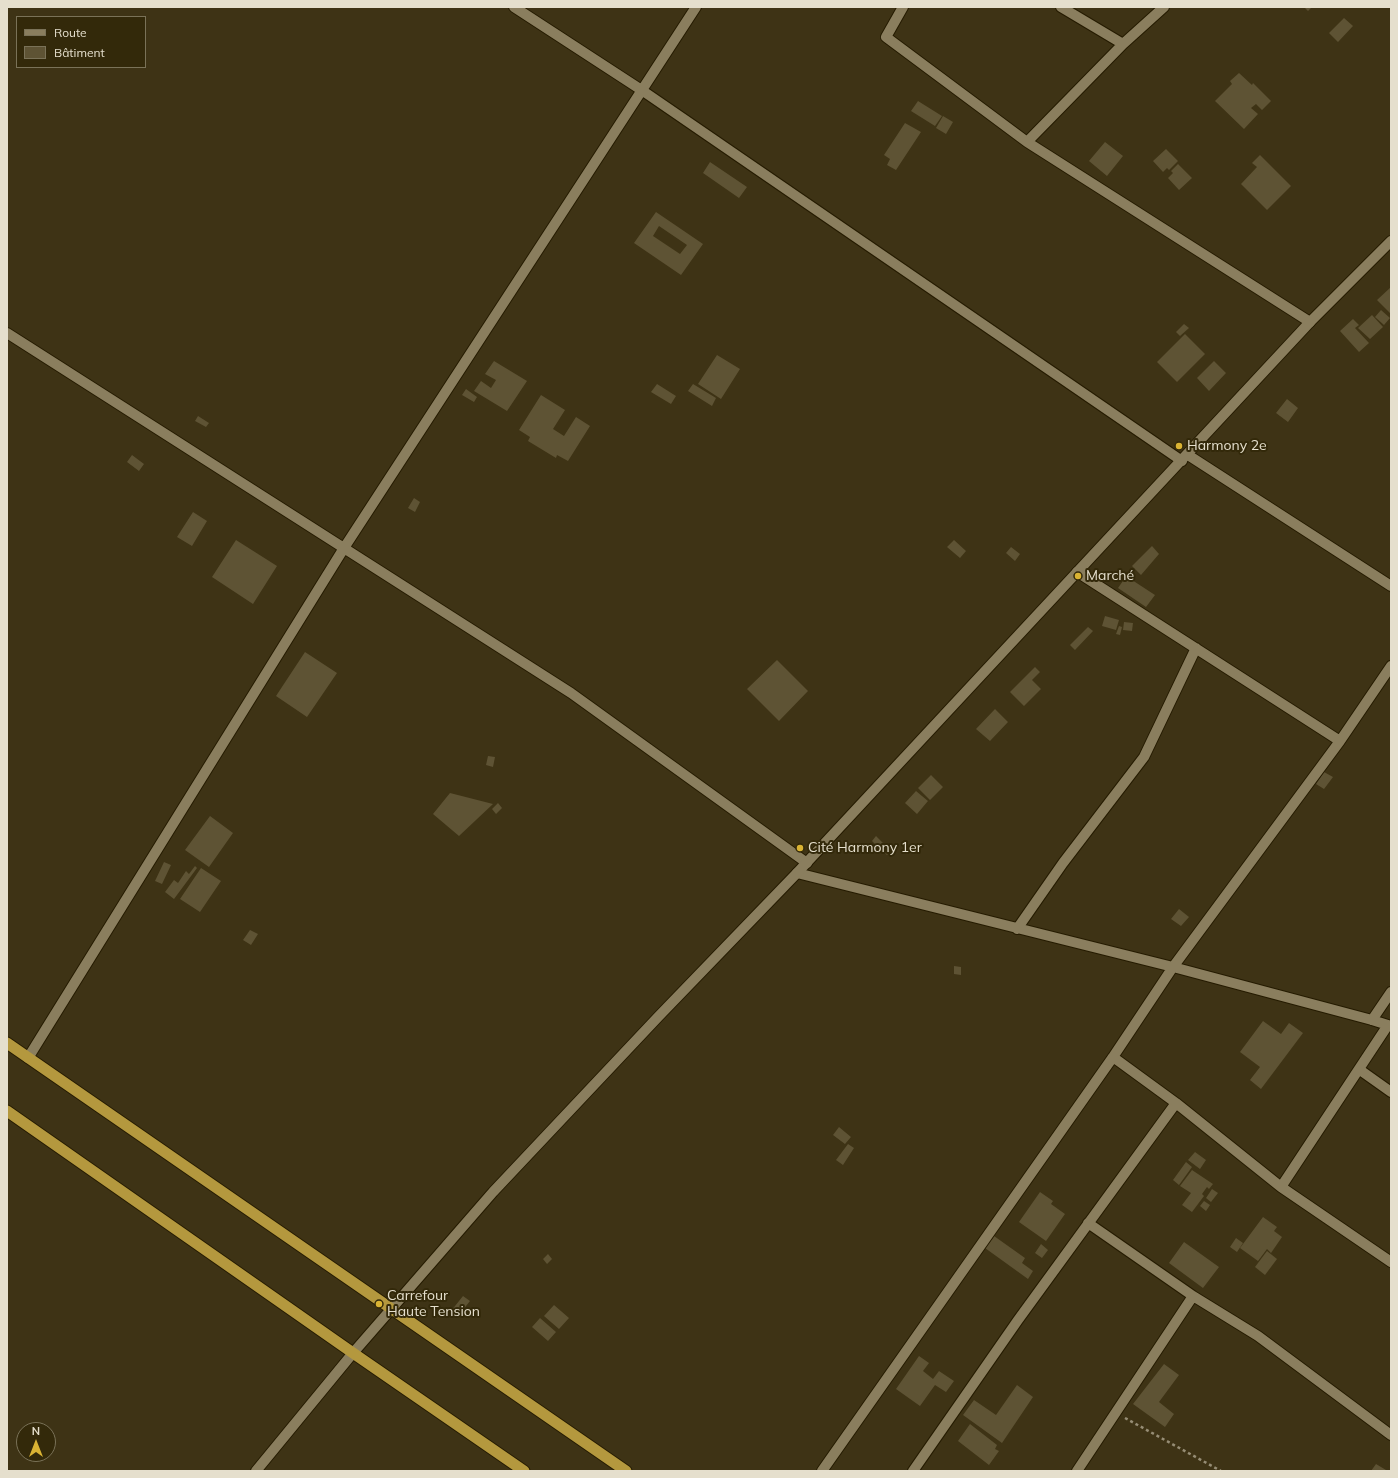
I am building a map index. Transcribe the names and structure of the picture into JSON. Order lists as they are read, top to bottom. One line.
{"places":["Harmony 2e","Marché","Cité Harmony 1er","Carrefour Haute Tension"],"legend":["Route","Bâtiment"],"north":"top"}
